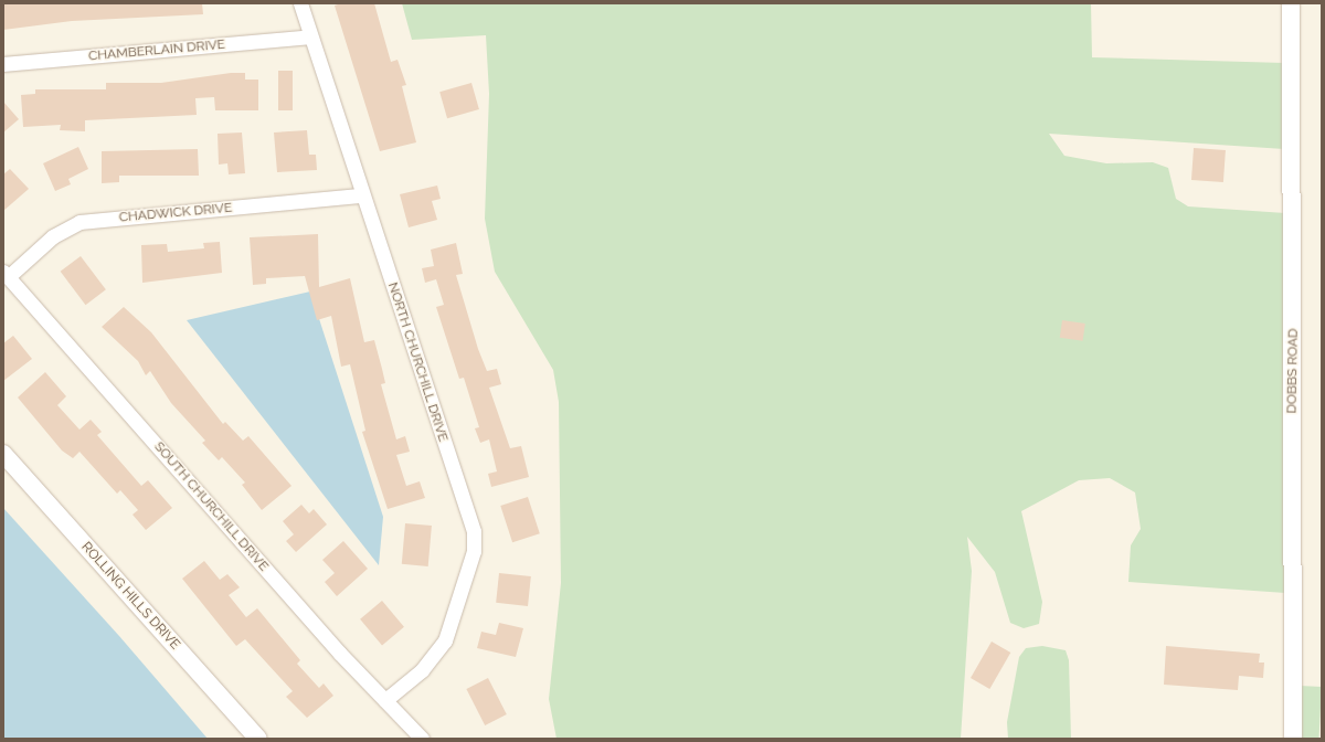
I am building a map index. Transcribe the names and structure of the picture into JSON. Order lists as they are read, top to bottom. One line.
{"streets":{"street":["CHAMBERLAIN DRIVE","CHADWICK DRIVE","NORTH CHURCHILL DRIVE","DOBBS ROAD","SOUTH CHURCHILL DRIVE","ROLLING HILLS DRIVE"]},"crossings":[["CHAMBERLAIN DRIVE","NORTH CHURCHILL DRIVE"],["CHADWICK DRIVE","NORTH CHURCHILL DRIVE"],["CHADWICK DRIVE","SOUTH CHURCHILL DRIVE"],["NORTH CHURCHILL DRIVE","SOUTH CHURCHILL DRIVE"]]}
